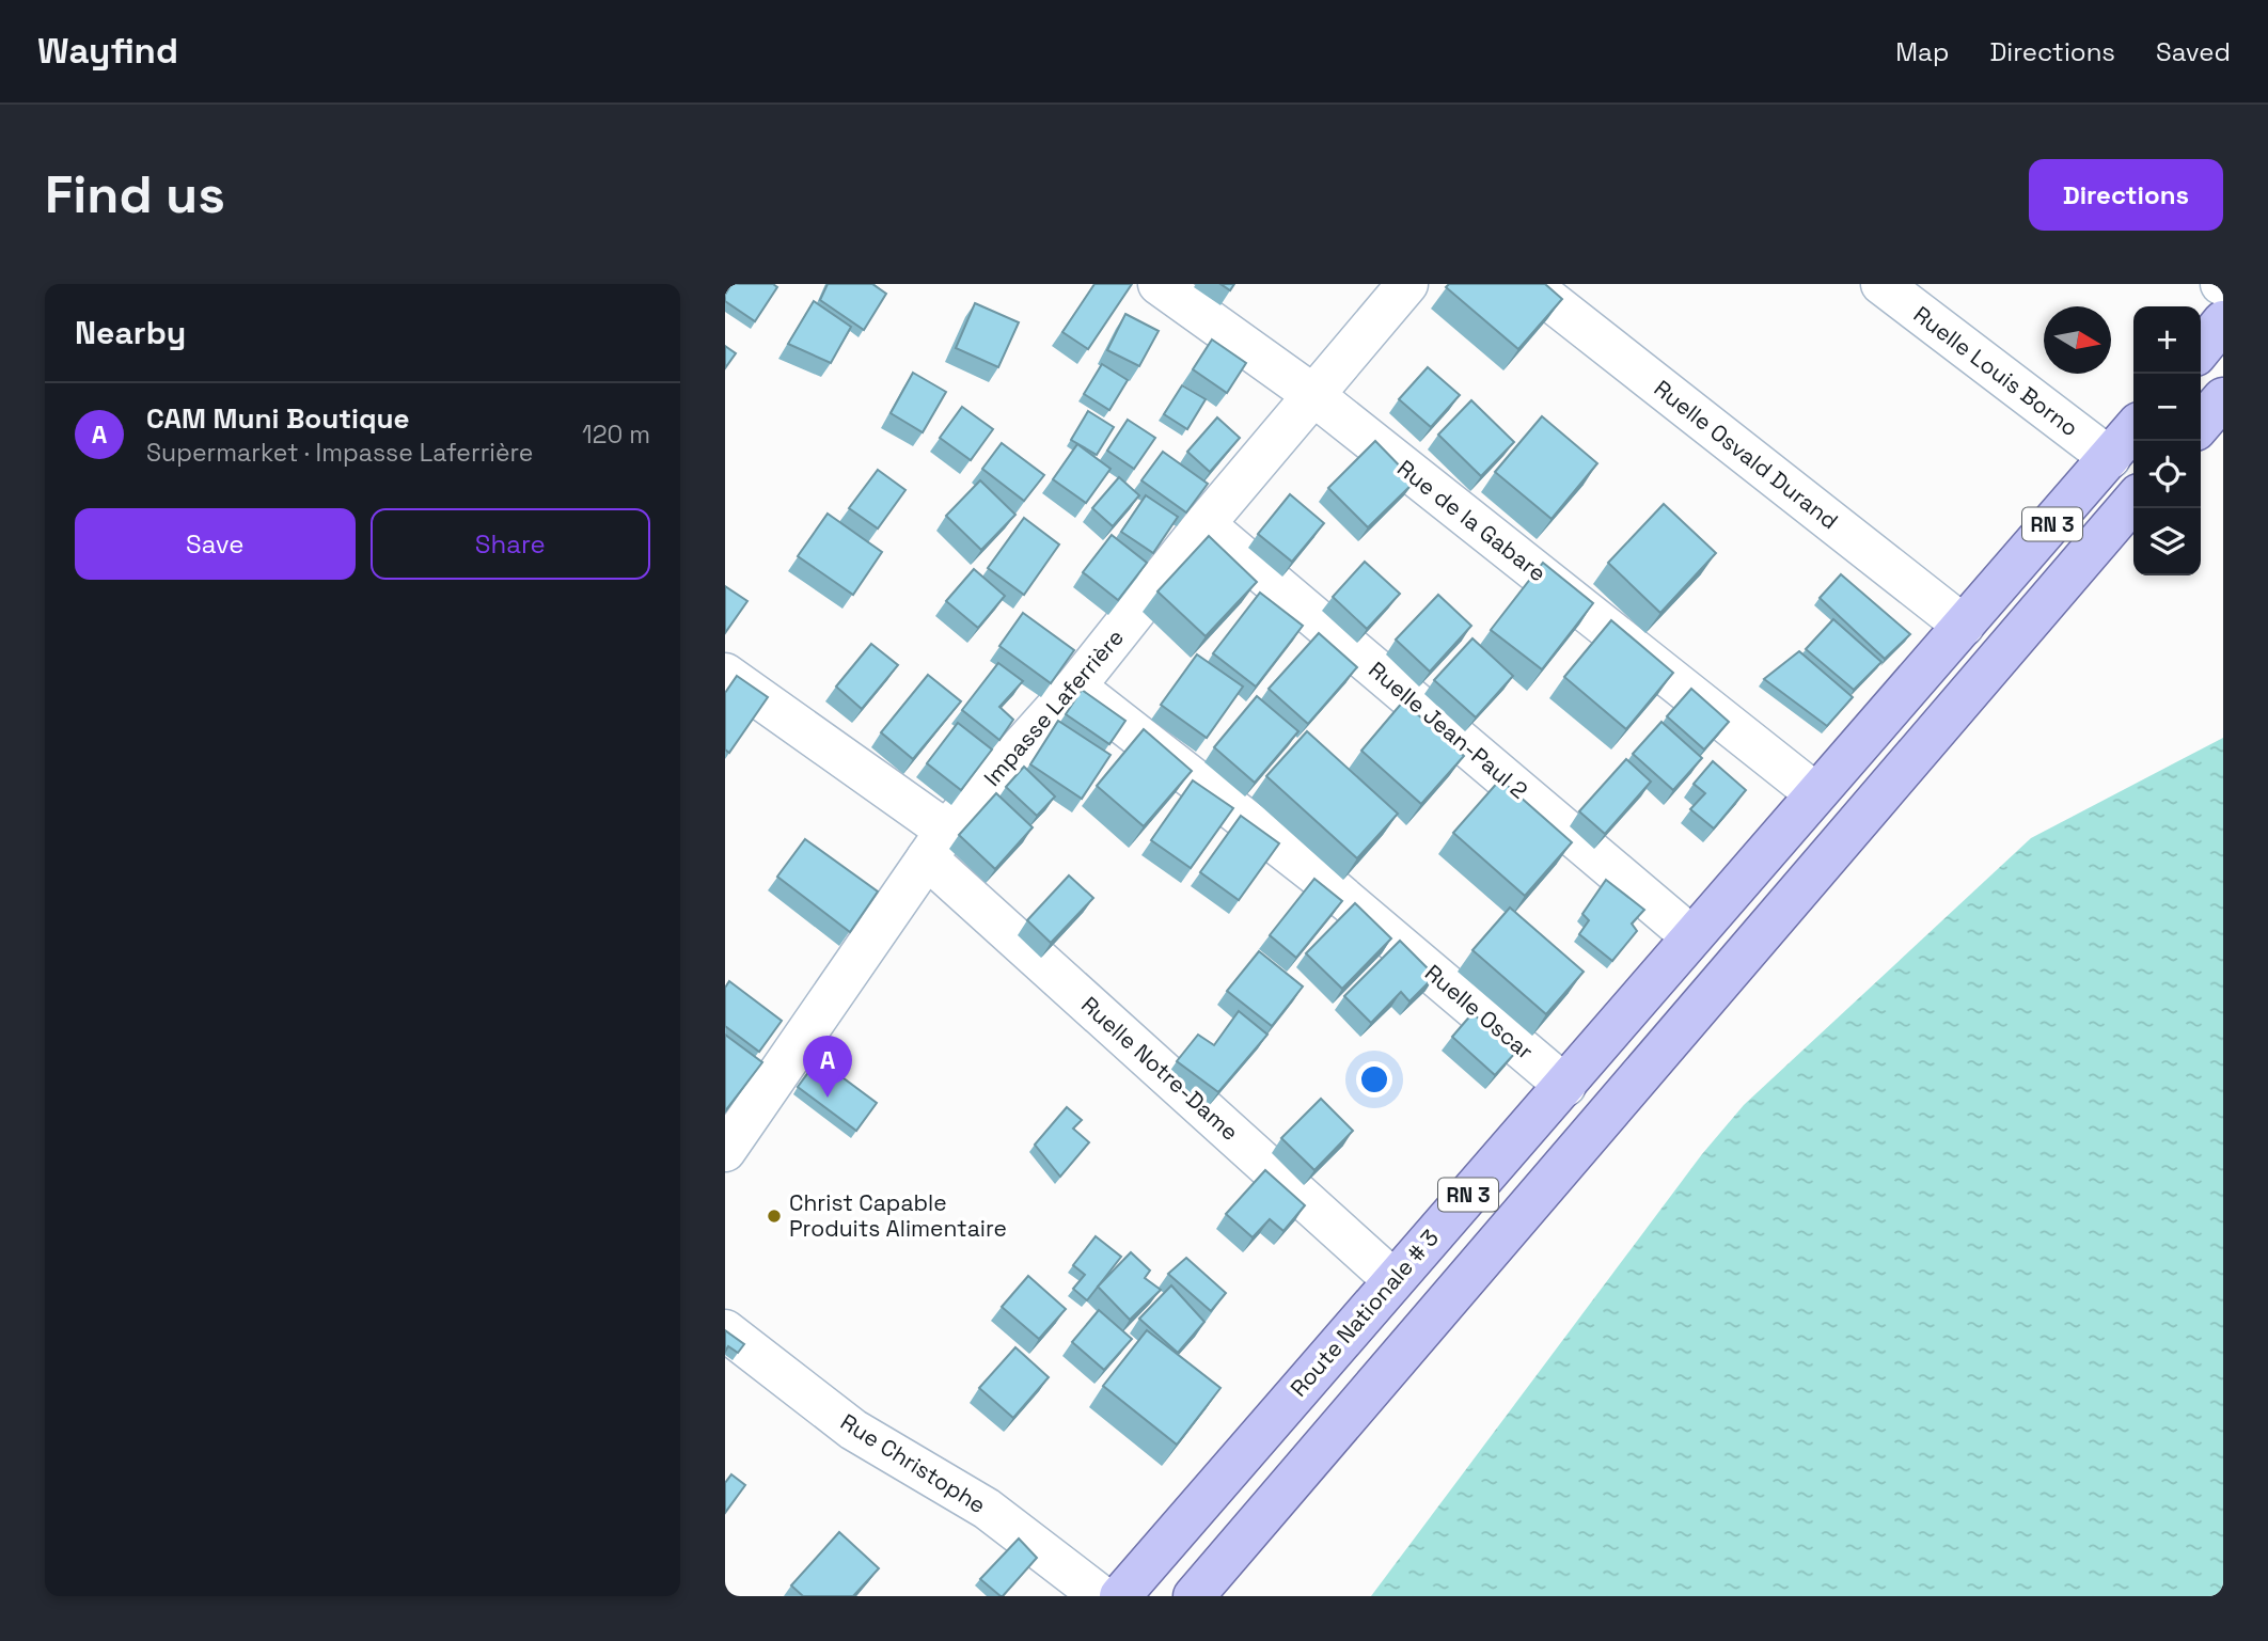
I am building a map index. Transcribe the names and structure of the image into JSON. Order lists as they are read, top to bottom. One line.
{"streets":{"main road":["RN 3","Route Nationale # 3"],"street":["Ruelle Louis Borno","Ruelle Osvald Durand","Rue de la Gabare","Impasse Laferrière","Ruelle Jean-Paul 2","Ruelle Oscar","Ruelle Notre-Dame","Rue Christophe"]},"crossings":[["Ruelle Louis Borno","RN 3"],["Ruelle Osvald Durand","RN 3"],["Rue de la Gabare","RN 3"],["Rue de la Gabare","Impasse Laferrière"],["Rue de la Gabare","Route Nationale # 3"],["RN 3","Route Nationale # 3"],["Impasse Laferrière","Ruelle Jean-Paul 2"],["Impasse Laferrière","Ruelle Oscar"],["Impasse Laferrière","Ruelle Notre-Dame"],["Ruelle Jean-Paul 2","Route Nationale # 3"],["Ruelle Oscar","Route Nationale # 3"],["Ruelle Notre-Dame","Route Nationale # 3"]],"places":["Christ Capable Produits Alimentaire"],"north":"right","page":{"header":"Wayfind","nav":["Map","Directions","Saved"],"buttons":["Directions",["Save","Share"]],"title":"Find us","heading":"Nearby","map_buttons":["+","−"],"list":[{"mark":"A","name":"CAM Muni Boutique","note":"Supermarket · Impasse Laferrière","value":"120 m"}],"pins":"A"}}
